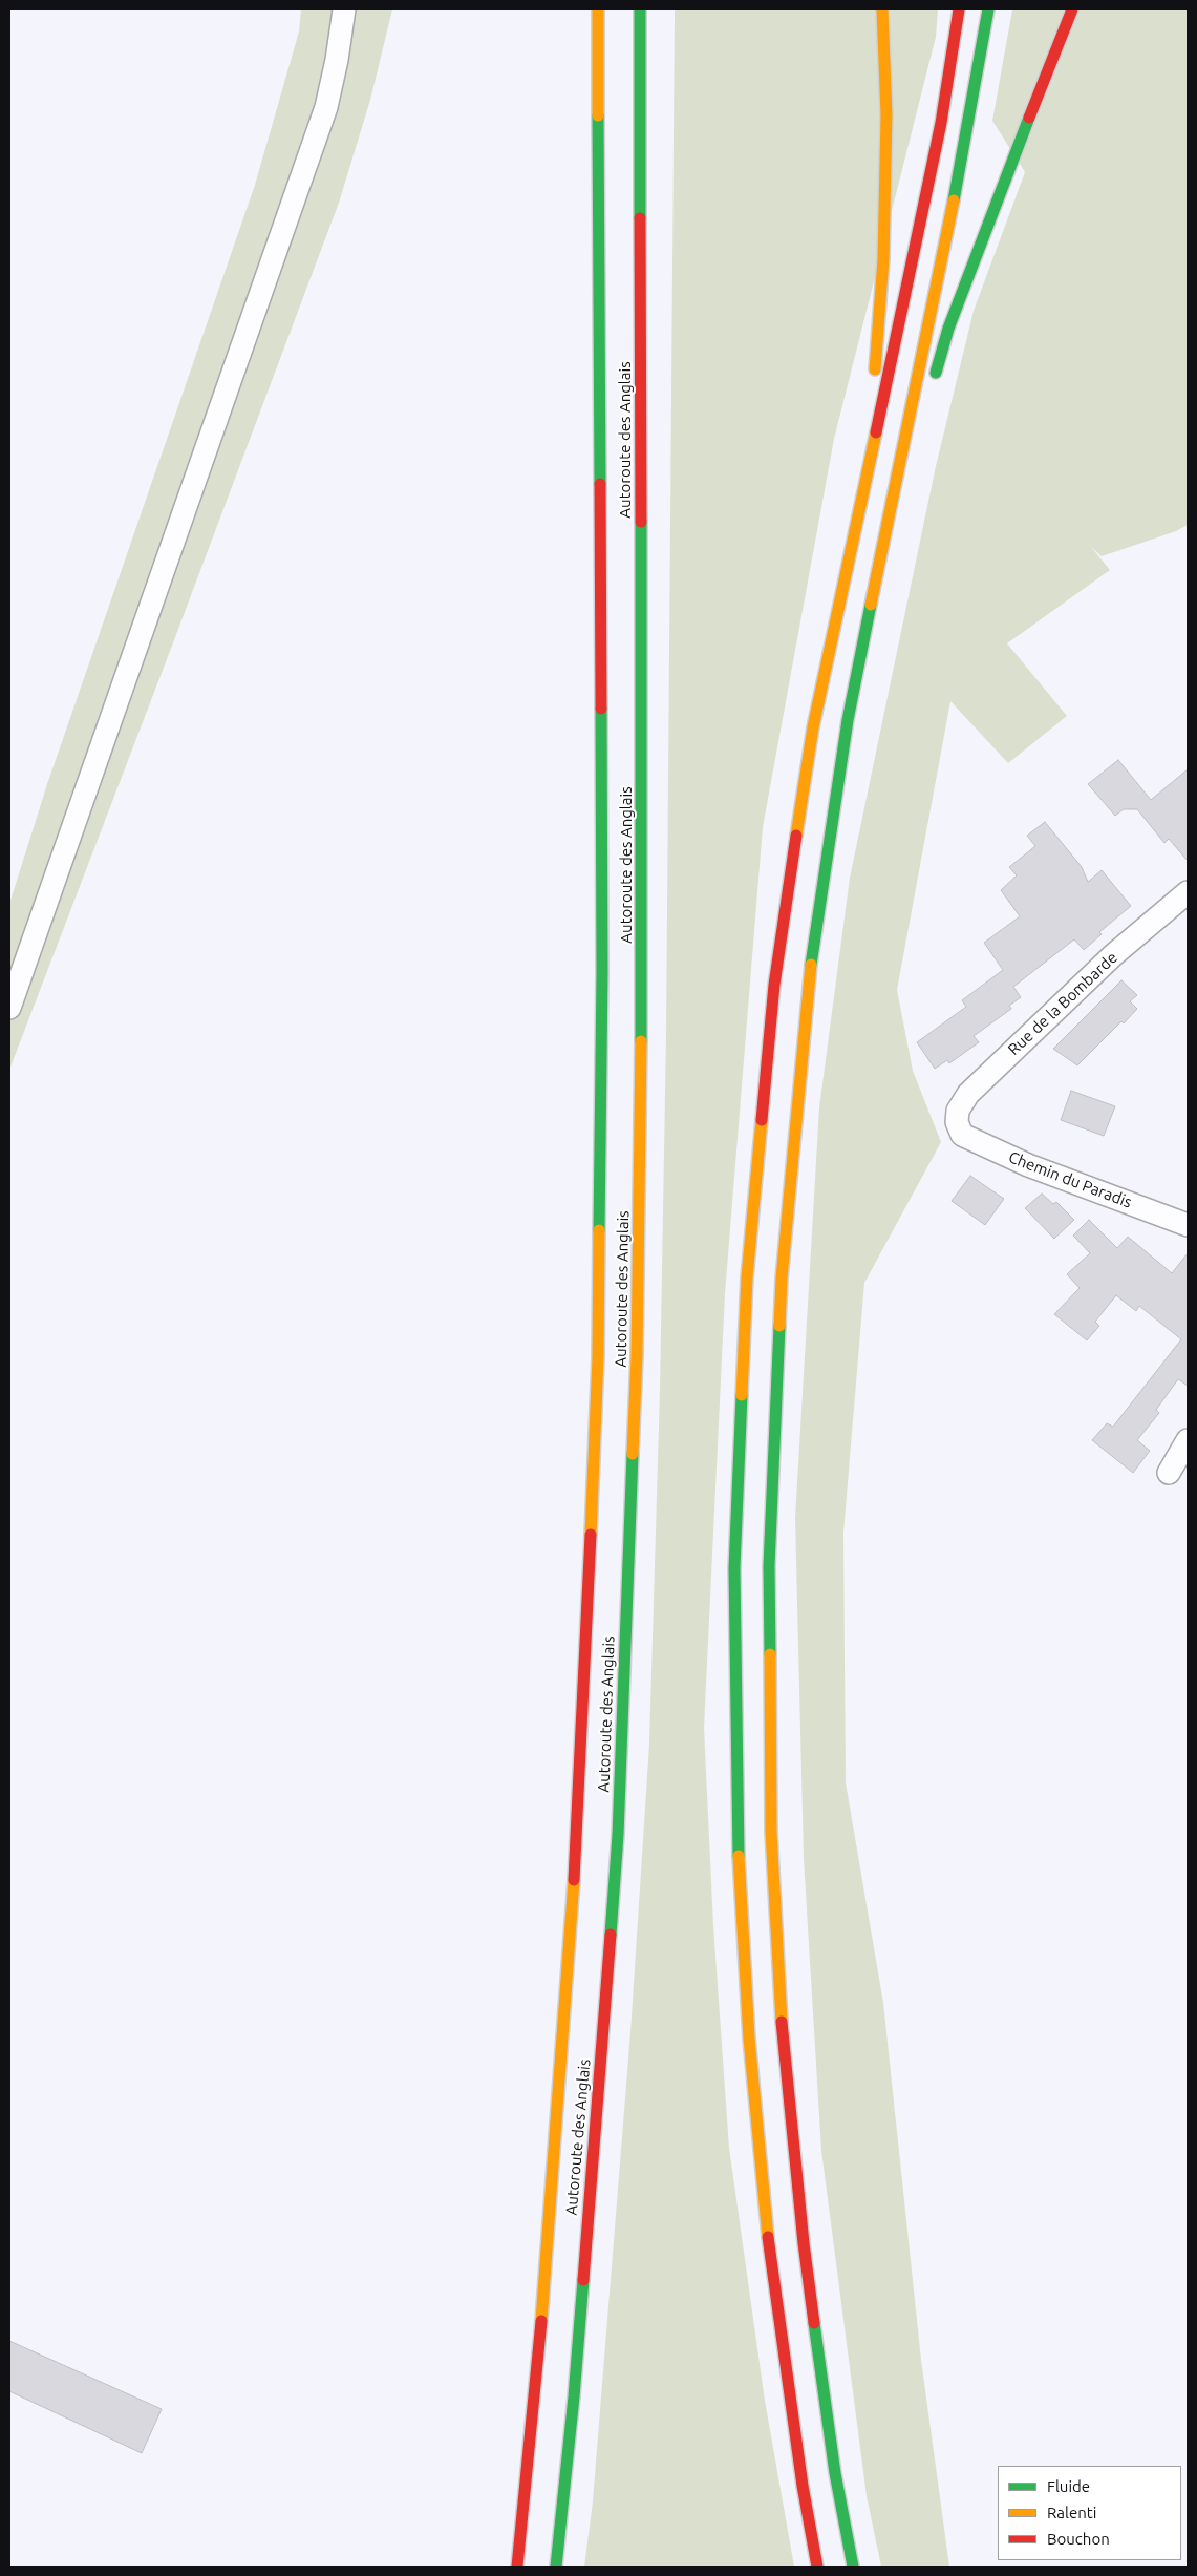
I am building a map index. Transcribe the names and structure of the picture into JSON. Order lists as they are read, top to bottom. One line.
{"streets":{"highway":["Autoroute des Anglais"],"street":["Rue de la Bombarde","Chemin du Paradis"]},"crossings":[["Rue de la Bombarde","Chemin du Paradis"]],"legend":["Fluide","Ralenti","Bouchon"]}
